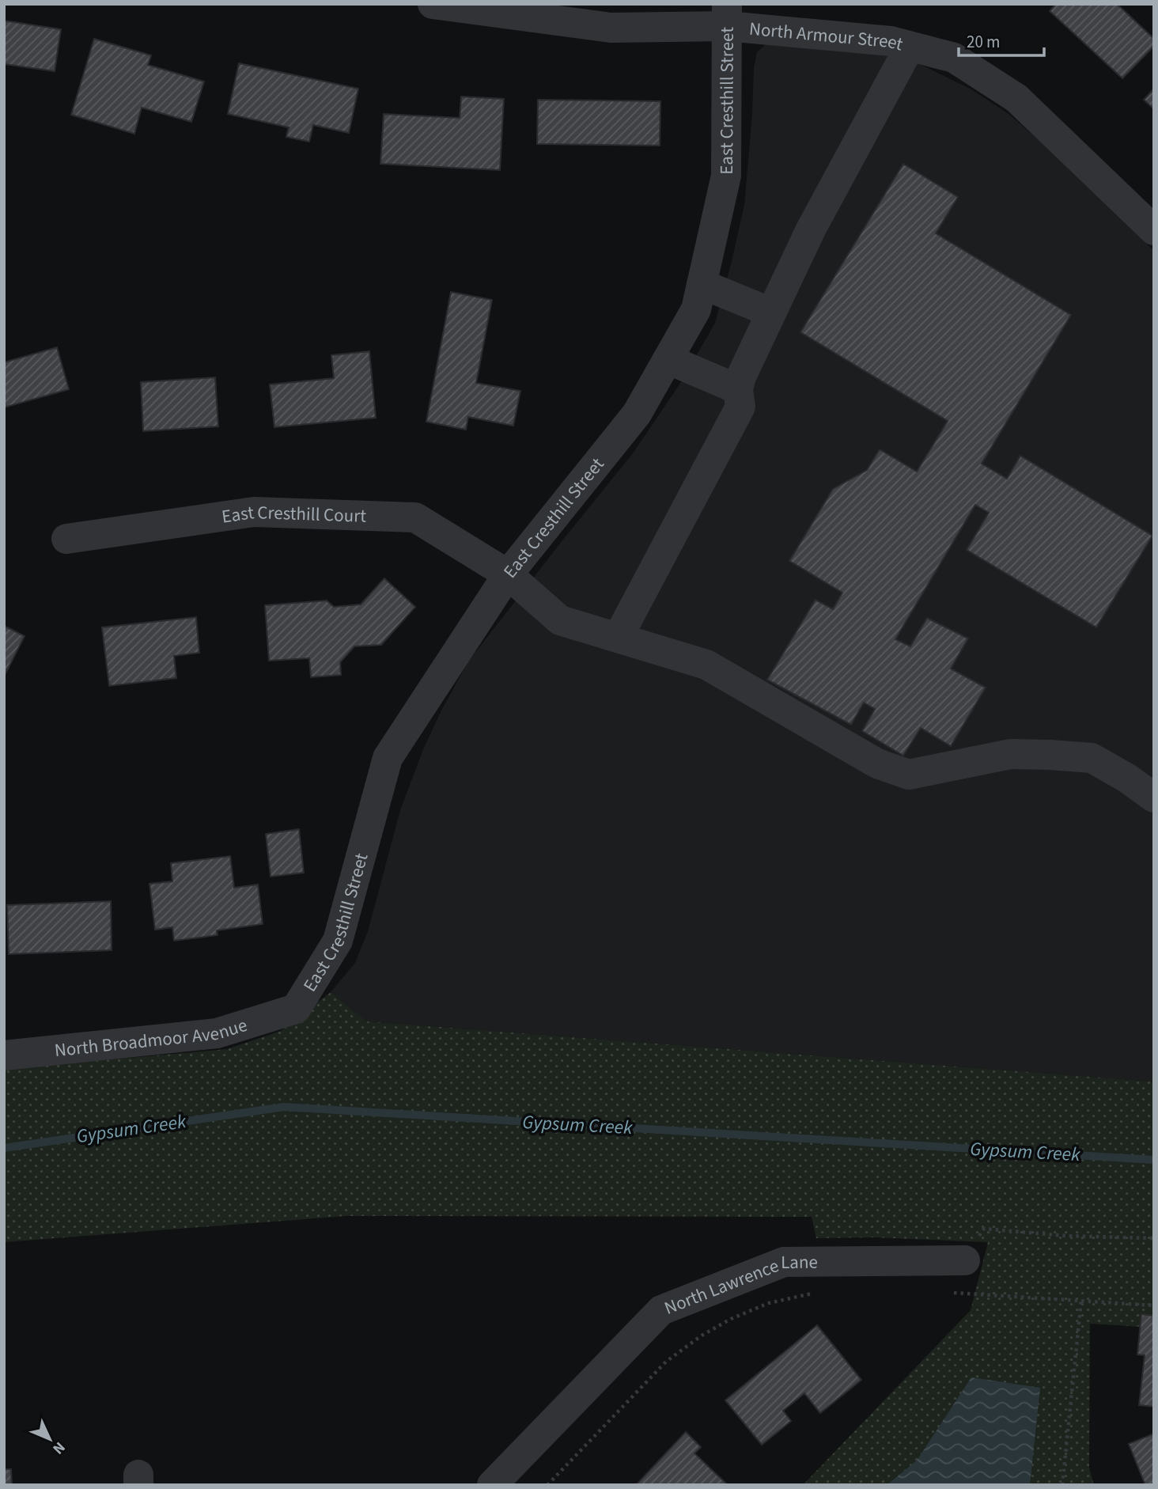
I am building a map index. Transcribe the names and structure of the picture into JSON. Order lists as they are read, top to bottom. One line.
{"streets":{"street":["North Armour Street","East Cresthill Street","East Cresthill Court","North Broadmoor Avenue","North Lawrence Lane"]},"crossings":[["North Armour Street","East Cresthill Street"],["East Cresthill Street","East Cresthill Court"],["East Cresthill Street","North Broadmoor Avenue"]],"water":["Gypsum Creek"],"scale_bar":"20 m","north":"bottom right"}
